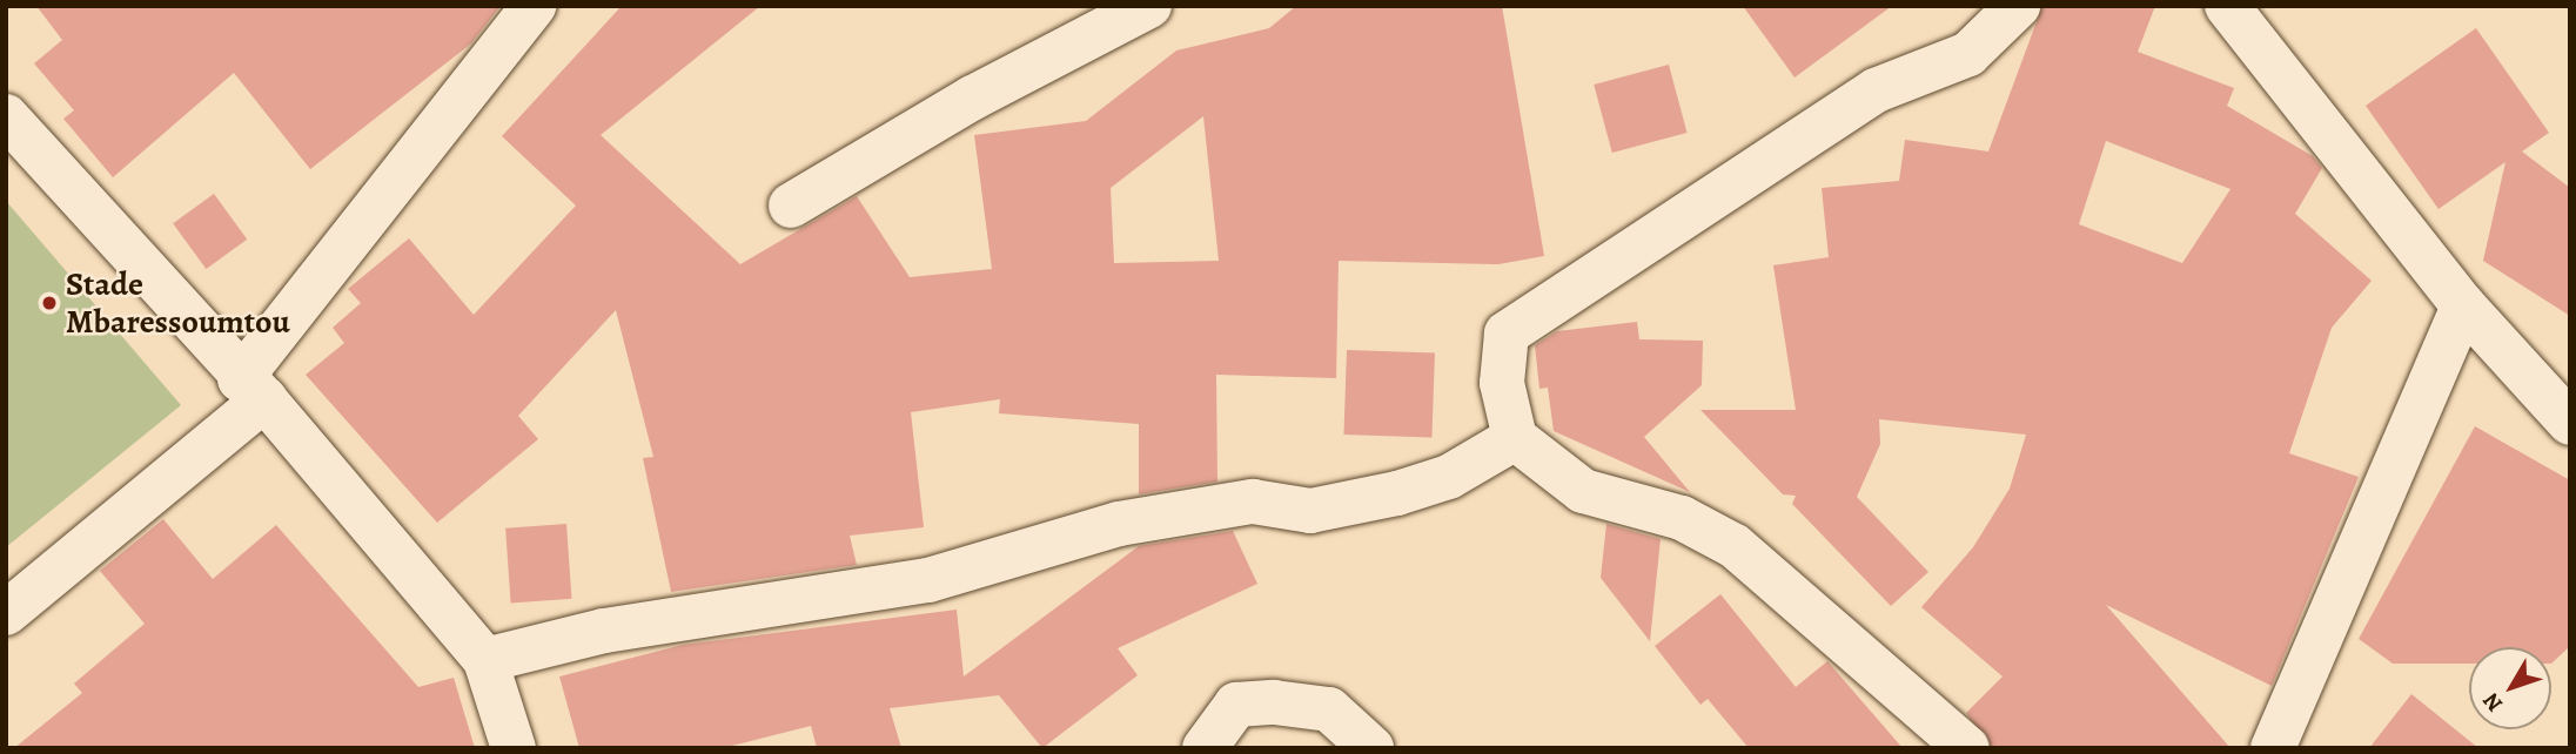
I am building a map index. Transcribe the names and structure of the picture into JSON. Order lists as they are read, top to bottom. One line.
{"places":["Stade Mbaressoumtou"],"north":"bottom left"}
